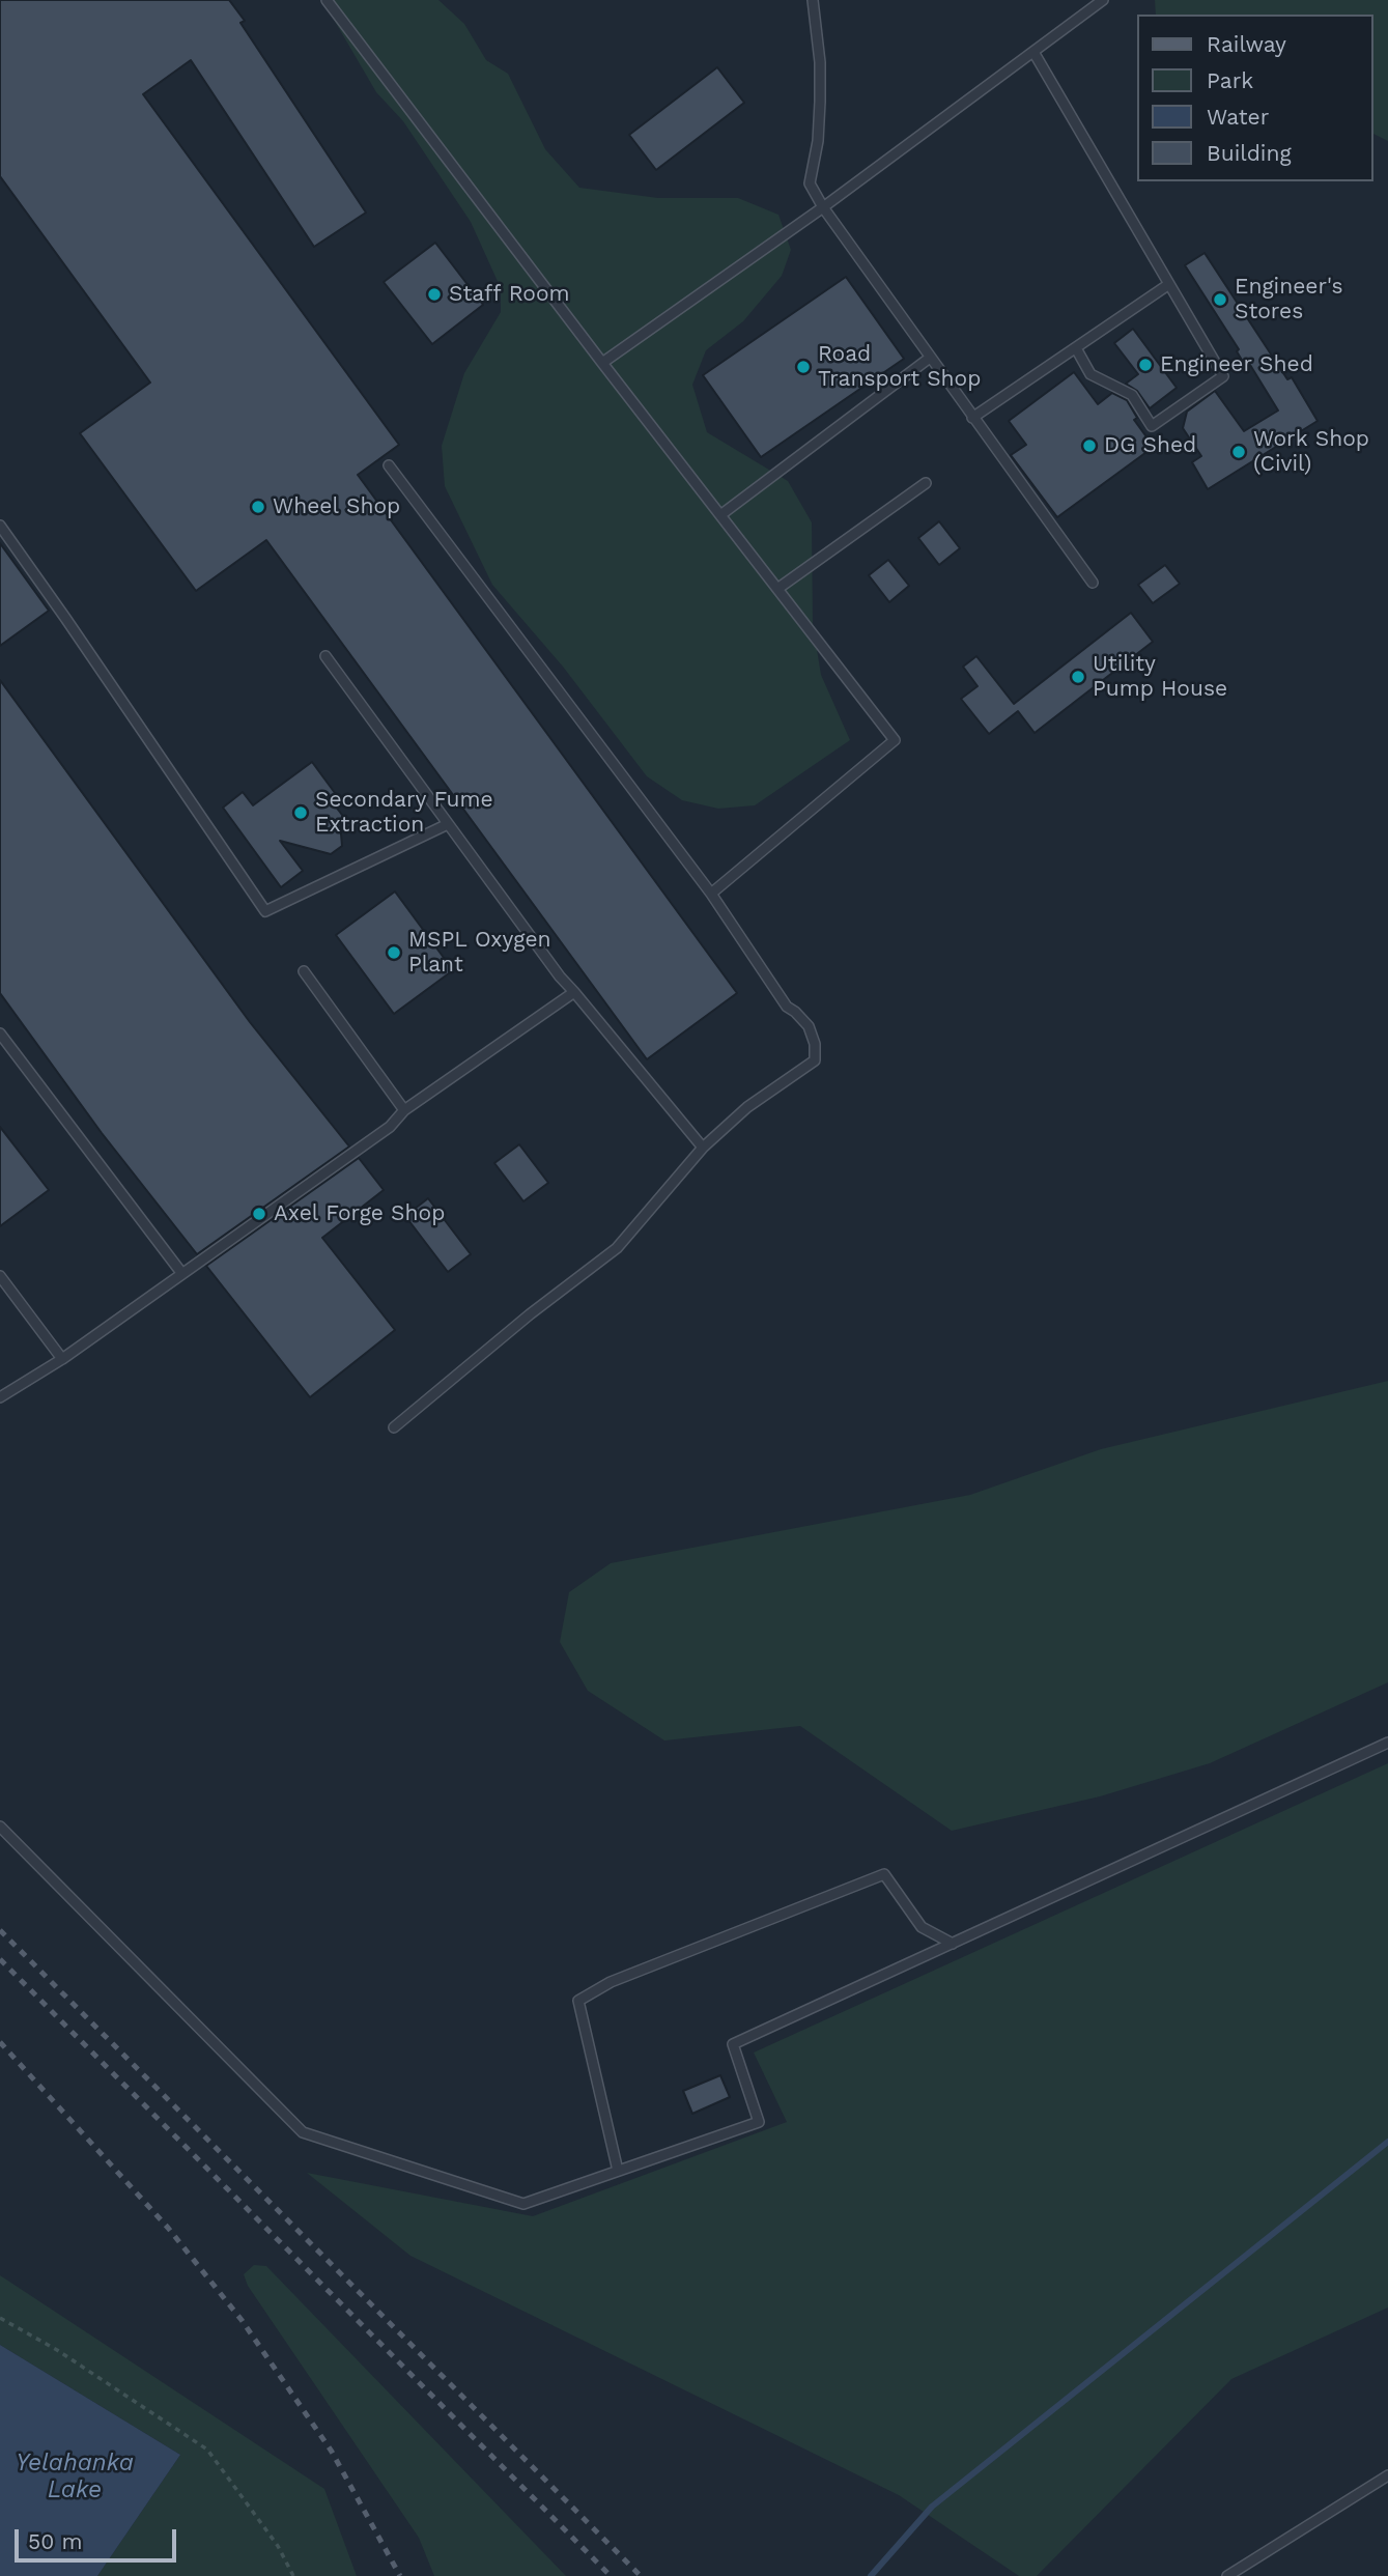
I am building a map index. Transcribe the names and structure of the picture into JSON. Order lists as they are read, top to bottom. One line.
{"water":["Yelahanka Lake"],"places":["Staff Room","Engineer's Stores","Engineer Shed","Road Transport Shop","DG Shed","Work Shop (Civil)","Wheel Shop","Utility Pump House","Secondary Fume Extraction","MSPL Oxygen Plant","Axel Forge Shop"],"legend":["Railway","Park","Water","Building"],"scale_bar":"50 m"}
